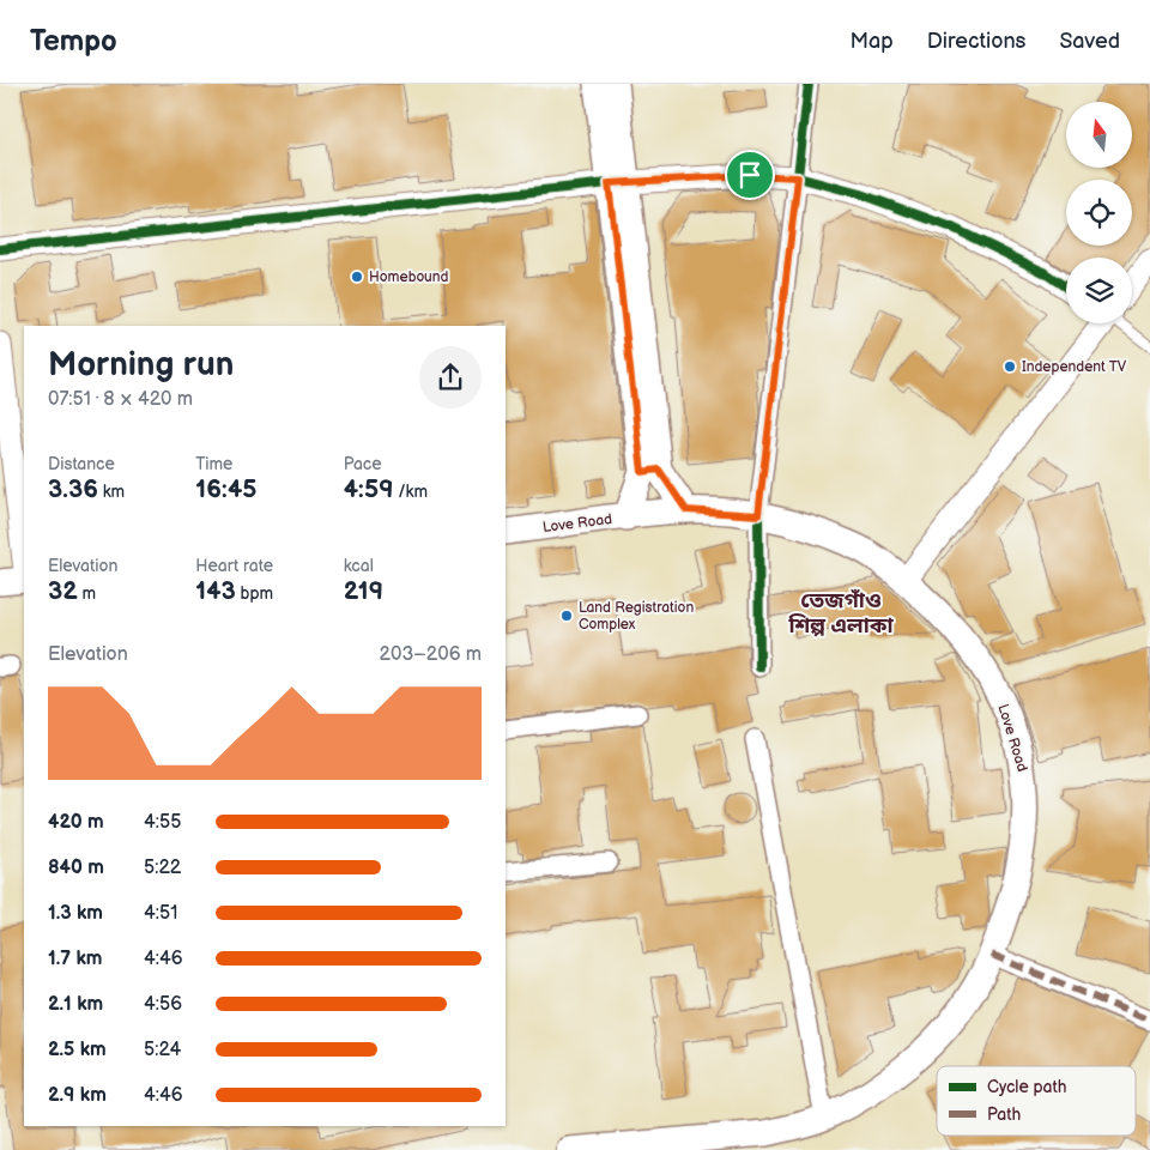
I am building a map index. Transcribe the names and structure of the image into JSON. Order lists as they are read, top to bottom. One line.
{"streets":{"main road":["Love Road"]},"districts":["তেজগাঁও শিল্প এলাকা"],"places":["Homebound","Independent TV","Land Registration Complex"],"legend":["Cycle path","Path"],"north":"top","page":{"header":"Tempo","nav":["Map","Directions","Saved"],"heading":["Morning run","07:51 · 8 × 420 m"],"stats":[["Distance","3.36 km"],["Time","16:45"],["Pace","4:59 /km"],["Elevation","32 m"],["Heart rate","143 bpm"],["kcal","219"]],"chart":["Elevation","203–206 m"],"list":[{"name":"420 m","note":"4:55"},{"name":"840 m","note":"5:22"},{"name":"1.3 km","note":"4:51"},{"name":"1.7 km","note":"4:46"},{"name":"2.1 km","note":"4:56"},{"name":"2.5 km","note":"5:24"},{"name":"2.9 km","note":"4:46"}]}}
